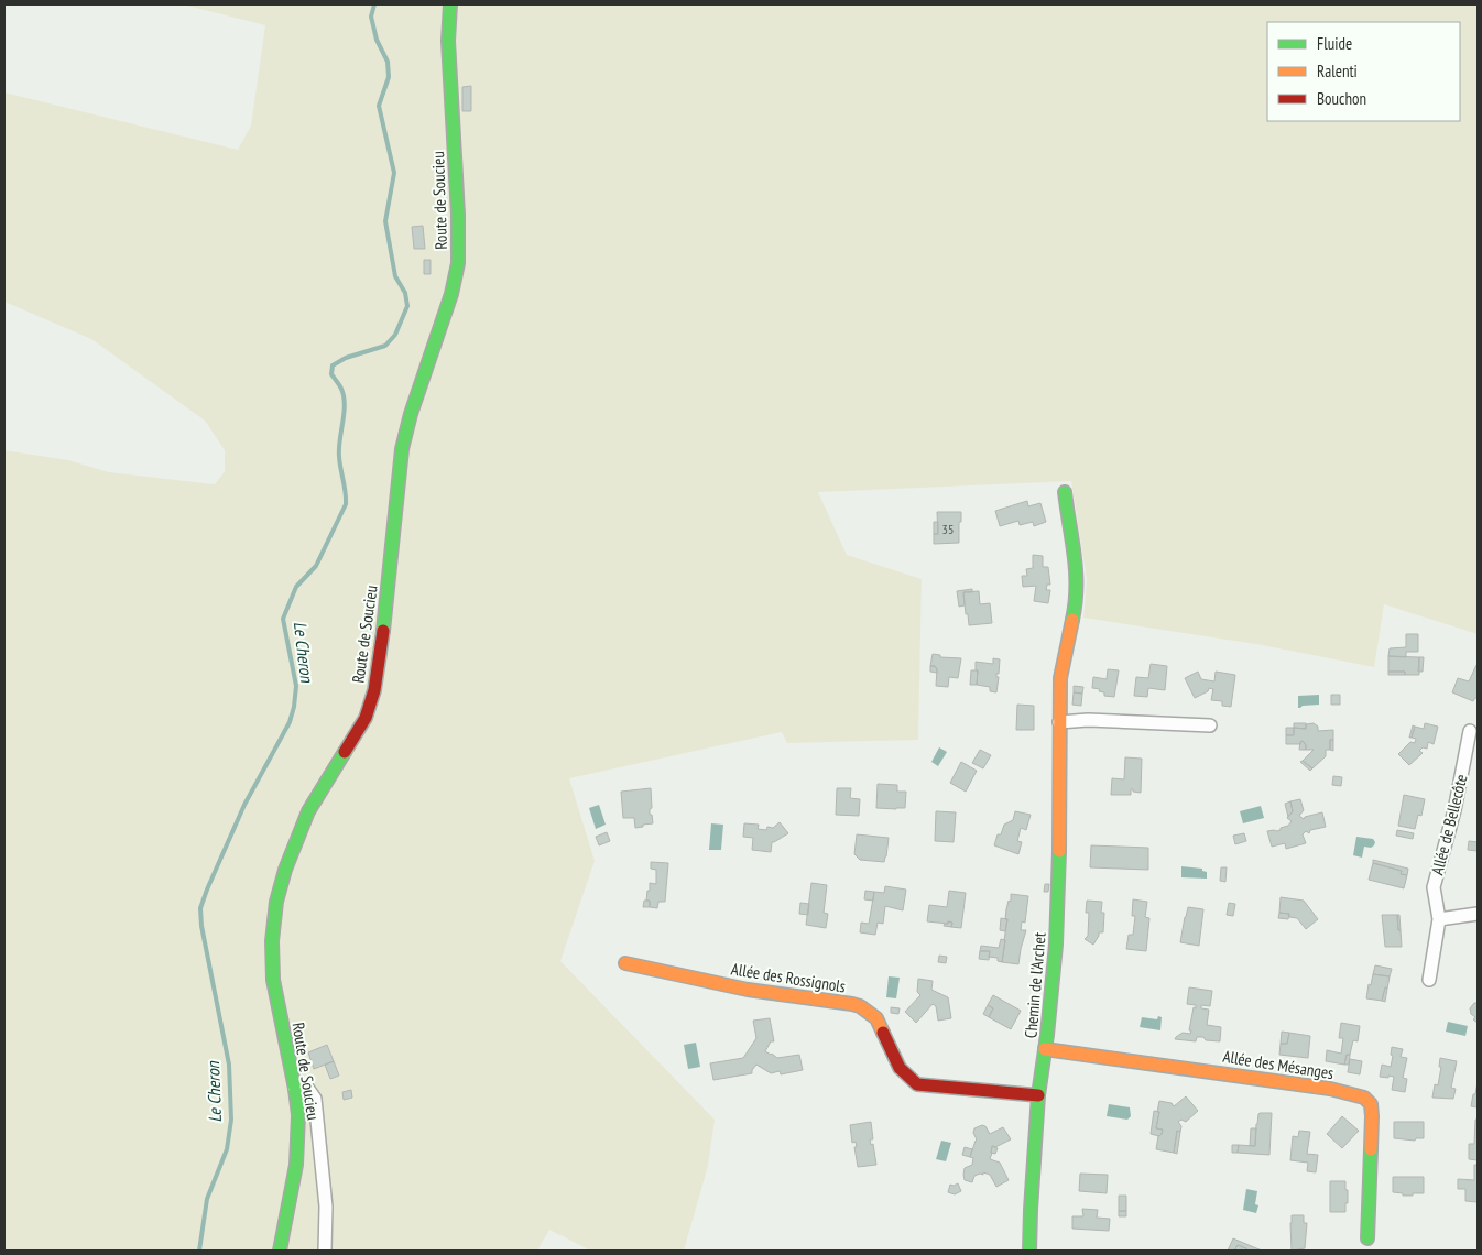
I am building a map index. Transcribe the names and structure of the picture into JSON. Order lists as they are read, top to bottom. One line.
{"streets":{"street":["Route de Soucieu","Allée de Bellecôte","Allée des Rossignols","Chemin de l'Archet","Allée des Mésanges"]},"crossings":[["Allée des Rossignols","Chemin de l'Archet"],["Chemin de l'Archet","Allée des Mésanges"]],"water":["Le Cheron"],"house_numbers":["35"],"legend":["Fluide","Ralenti","Bouchon"]}
